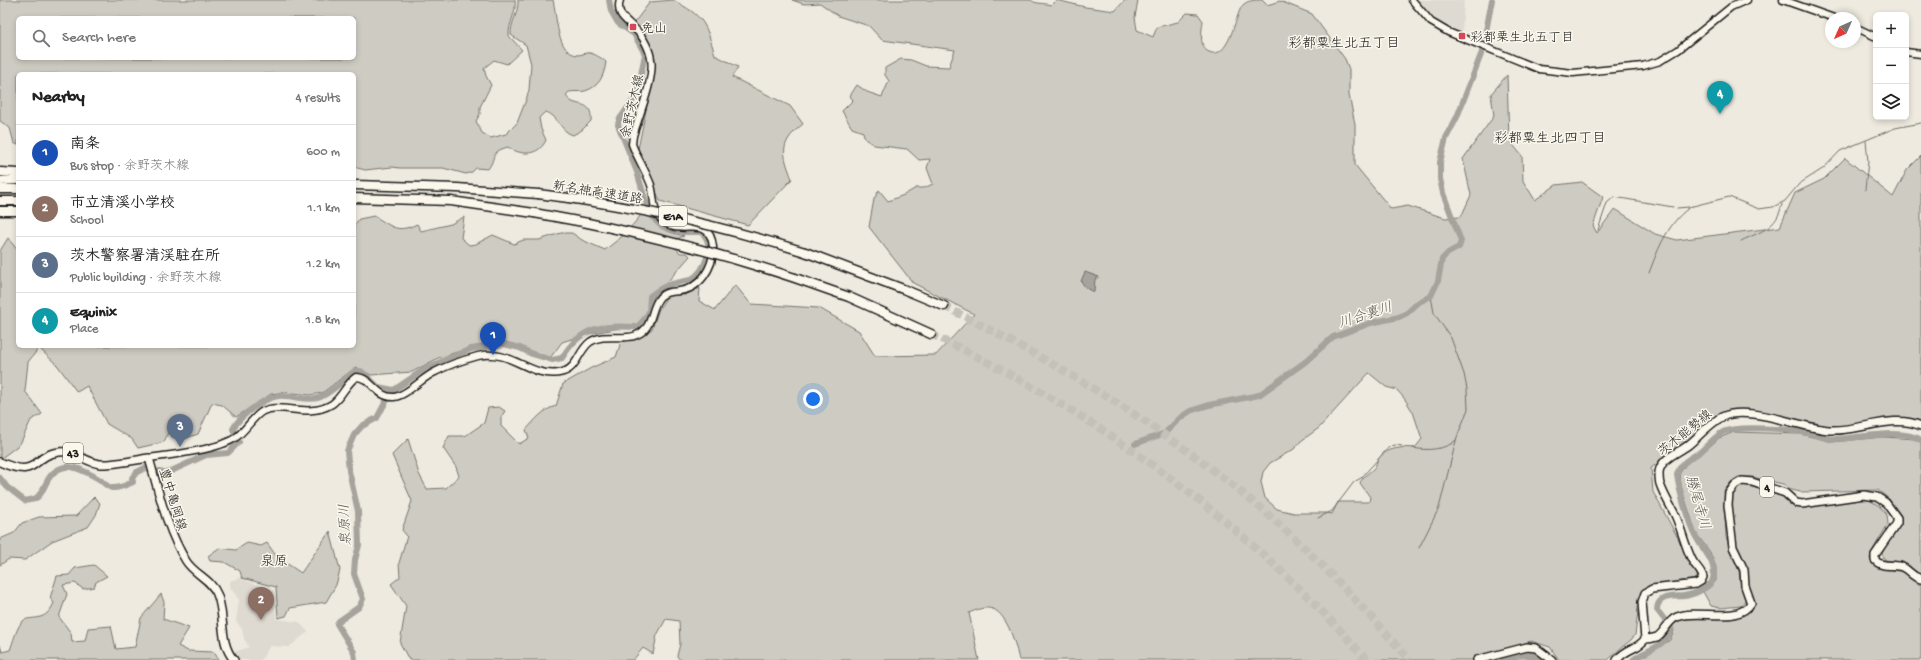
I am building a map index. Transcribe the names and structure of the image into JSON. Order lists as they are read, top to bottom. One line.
{"streets":{"highway":["新名神高速道路","E1A"],"main road":["余野茨木線","茨木能勢線","43","4","豊中亀岡線"]},"crossings":[["余野茨木線","豊中亀岡線"],["茨木能勢線","4"]],"districts":["彩都粟生北五丁目","彩都粟生北四丁目","泉原"],"water":["川合裏川","勝尾寺川","泉原川"],"places":{"transit":["免山","彩都栗生北五丁目"]},"north":"bottom left","page":{"map_buttons":["+","−"],"search":"Search here","heading":["Nearby","4 results"],"pins":["4","1","3","2"],"list":[{"mark":"1","name":"南条","note":"Bus stop · 余野茨木線","value":"600 m"},{"mark":"2","name":"市立清溪小学校","note":"School","value":"1.1 km"},{"mark":"3","name":"茨木警察署清渓駐在所","note":"Public building · 余野茨木線","value":"1.2 km"},{"mark":"4","name":"Equinix","note":"Place","value":"1.8 km"}]}}
